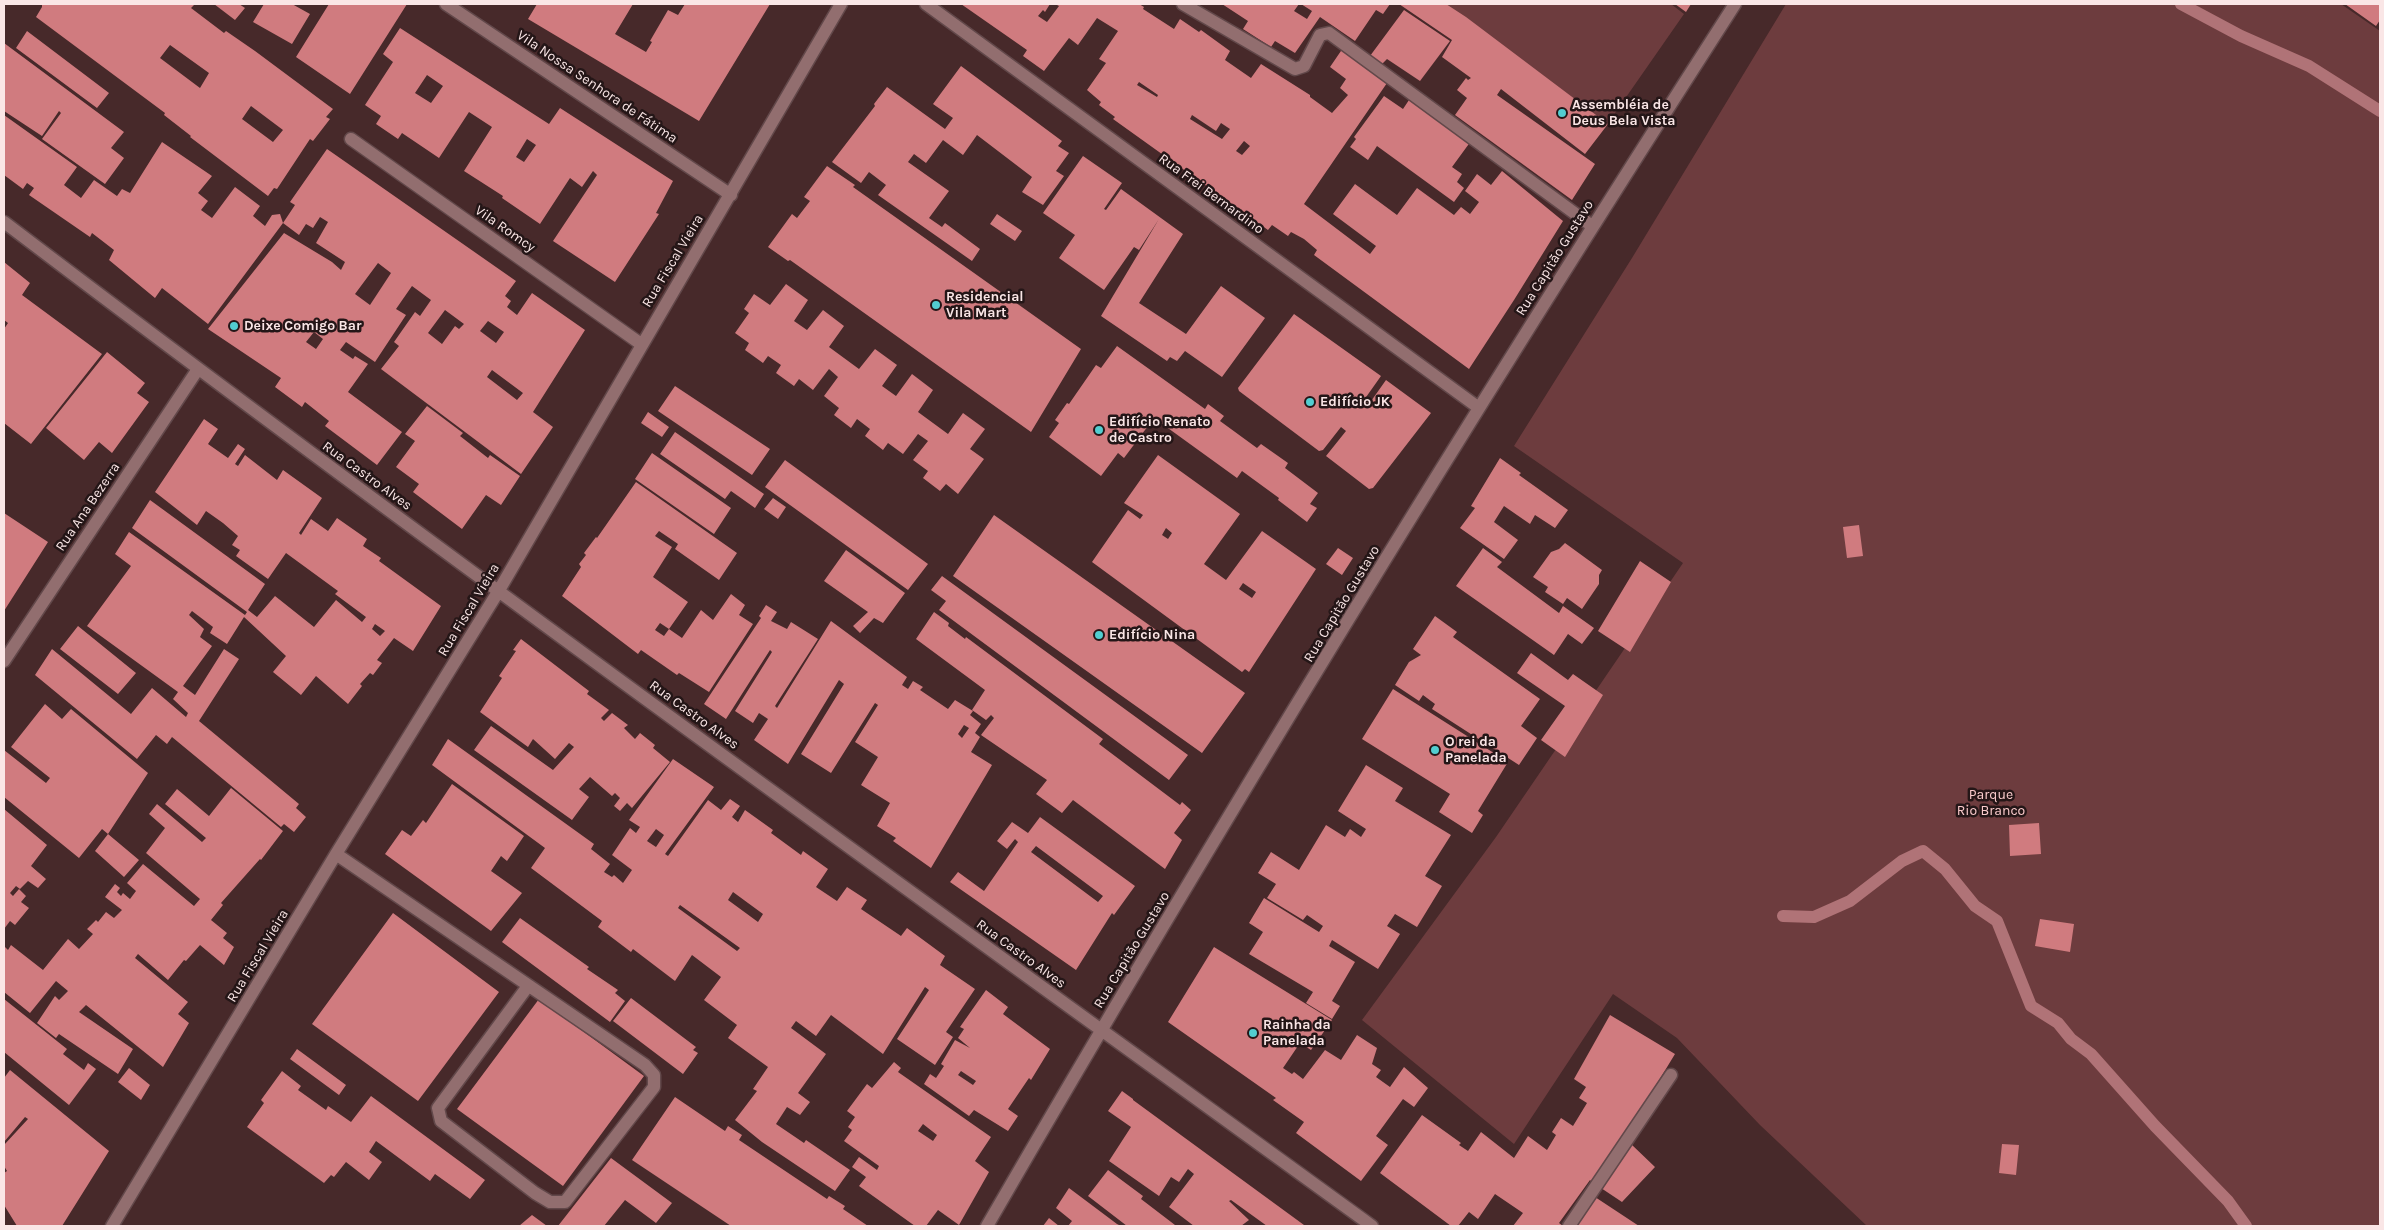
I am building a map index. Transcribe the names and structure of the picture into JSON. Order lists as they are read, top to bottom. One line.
{"streets":{"street":["Vila Nossa Senhora de Fátima","Rua Frei Bernardino","Vila Romcy","Rua Capitão Gustavo","Rua Fiscal Vieira","Rua Castro Alves","Rua Ana Bezerra"]},"crossings":[["Vila Nossa Senhora de Fátima","Rua Fiscal Vieira"],["Rua Frei Bernardino","Rua Capitão Gustavo"],["Vila Romcy","Rua Fiscal Vieira"],["Rua Capitão Gustavo","Rua Castro Alves"],["Rua Fiscal Vieira","Rua Castro Alves"],["Rua Castro Alves","Rua Ana Bezerra"]],"parks":["Parque Rio Branco"],"places":["Assembléia de Deus Bela Vista","Residencial Vila Mart","Deixe Comigo Bar","Edifício JK","Edifício Renato de Castro","Edifício Nina","O rei da Panelada","Rainha da Panelada"]}
